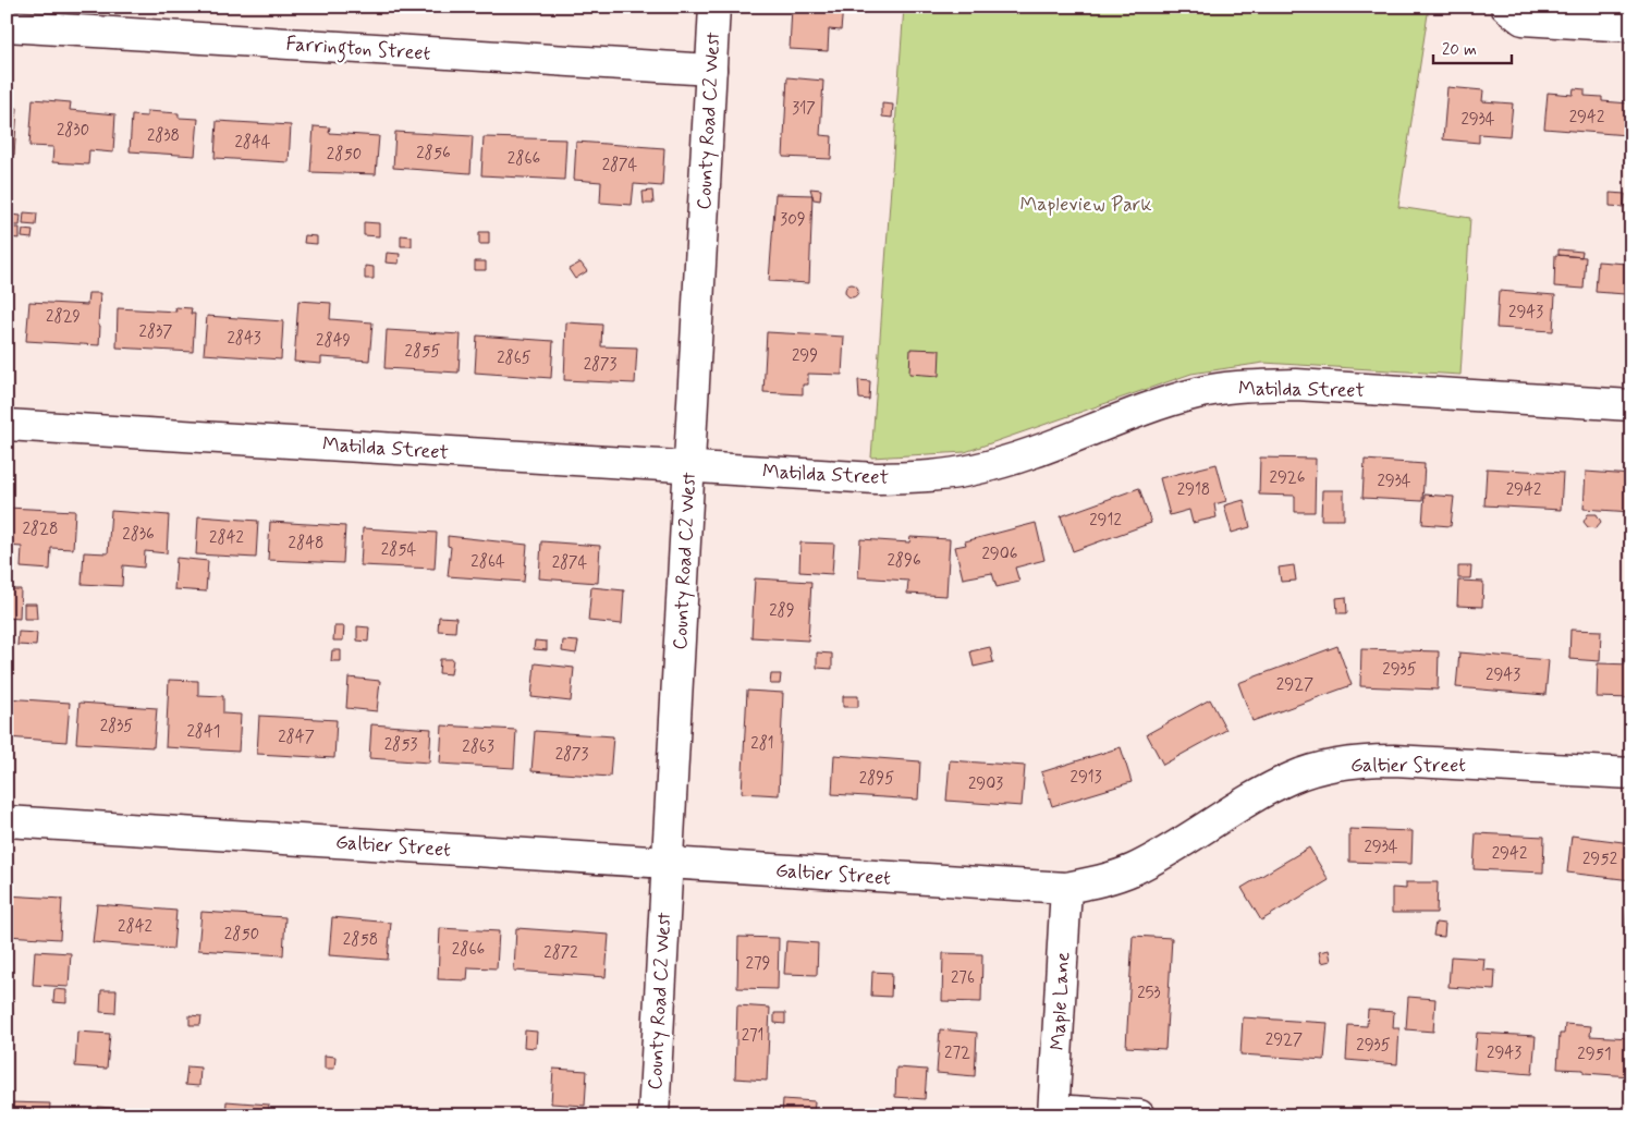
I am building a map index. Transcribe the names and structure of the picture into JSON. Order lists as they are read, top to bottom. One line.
{"streets":{"street":["Farrington Street","County Road C2 West","Matilda Street","Galtier Street","Maple Lane"]},"crossings":[["Farrington Street","County Road C2 West"],["County Road C2 West","Matilda Street"],["County Road C2 West","Galtier Street"],["Galtier Street","Maple Lane"]],"parks":["Mapleview Park"],"house_numbers":["317","2942","2934","2830","2838","2844","2856","2850","2866","2874","309","2943","2829","2837","2843","2849","2855","299","2865","2873","2926","2934","2918","2942","2912","2828","2836","2842","2848","2854","2906","2896","2864","2874","289","2935","2943","2927","2835","2841","2847","281","2853","2863","2873","2913","2895","2903","2934","2942","2952","2842","2850","2858","2866","2872","279","276","253","271","2927","2935","272","2943","2951"],"scale_bar":"20 m"}
